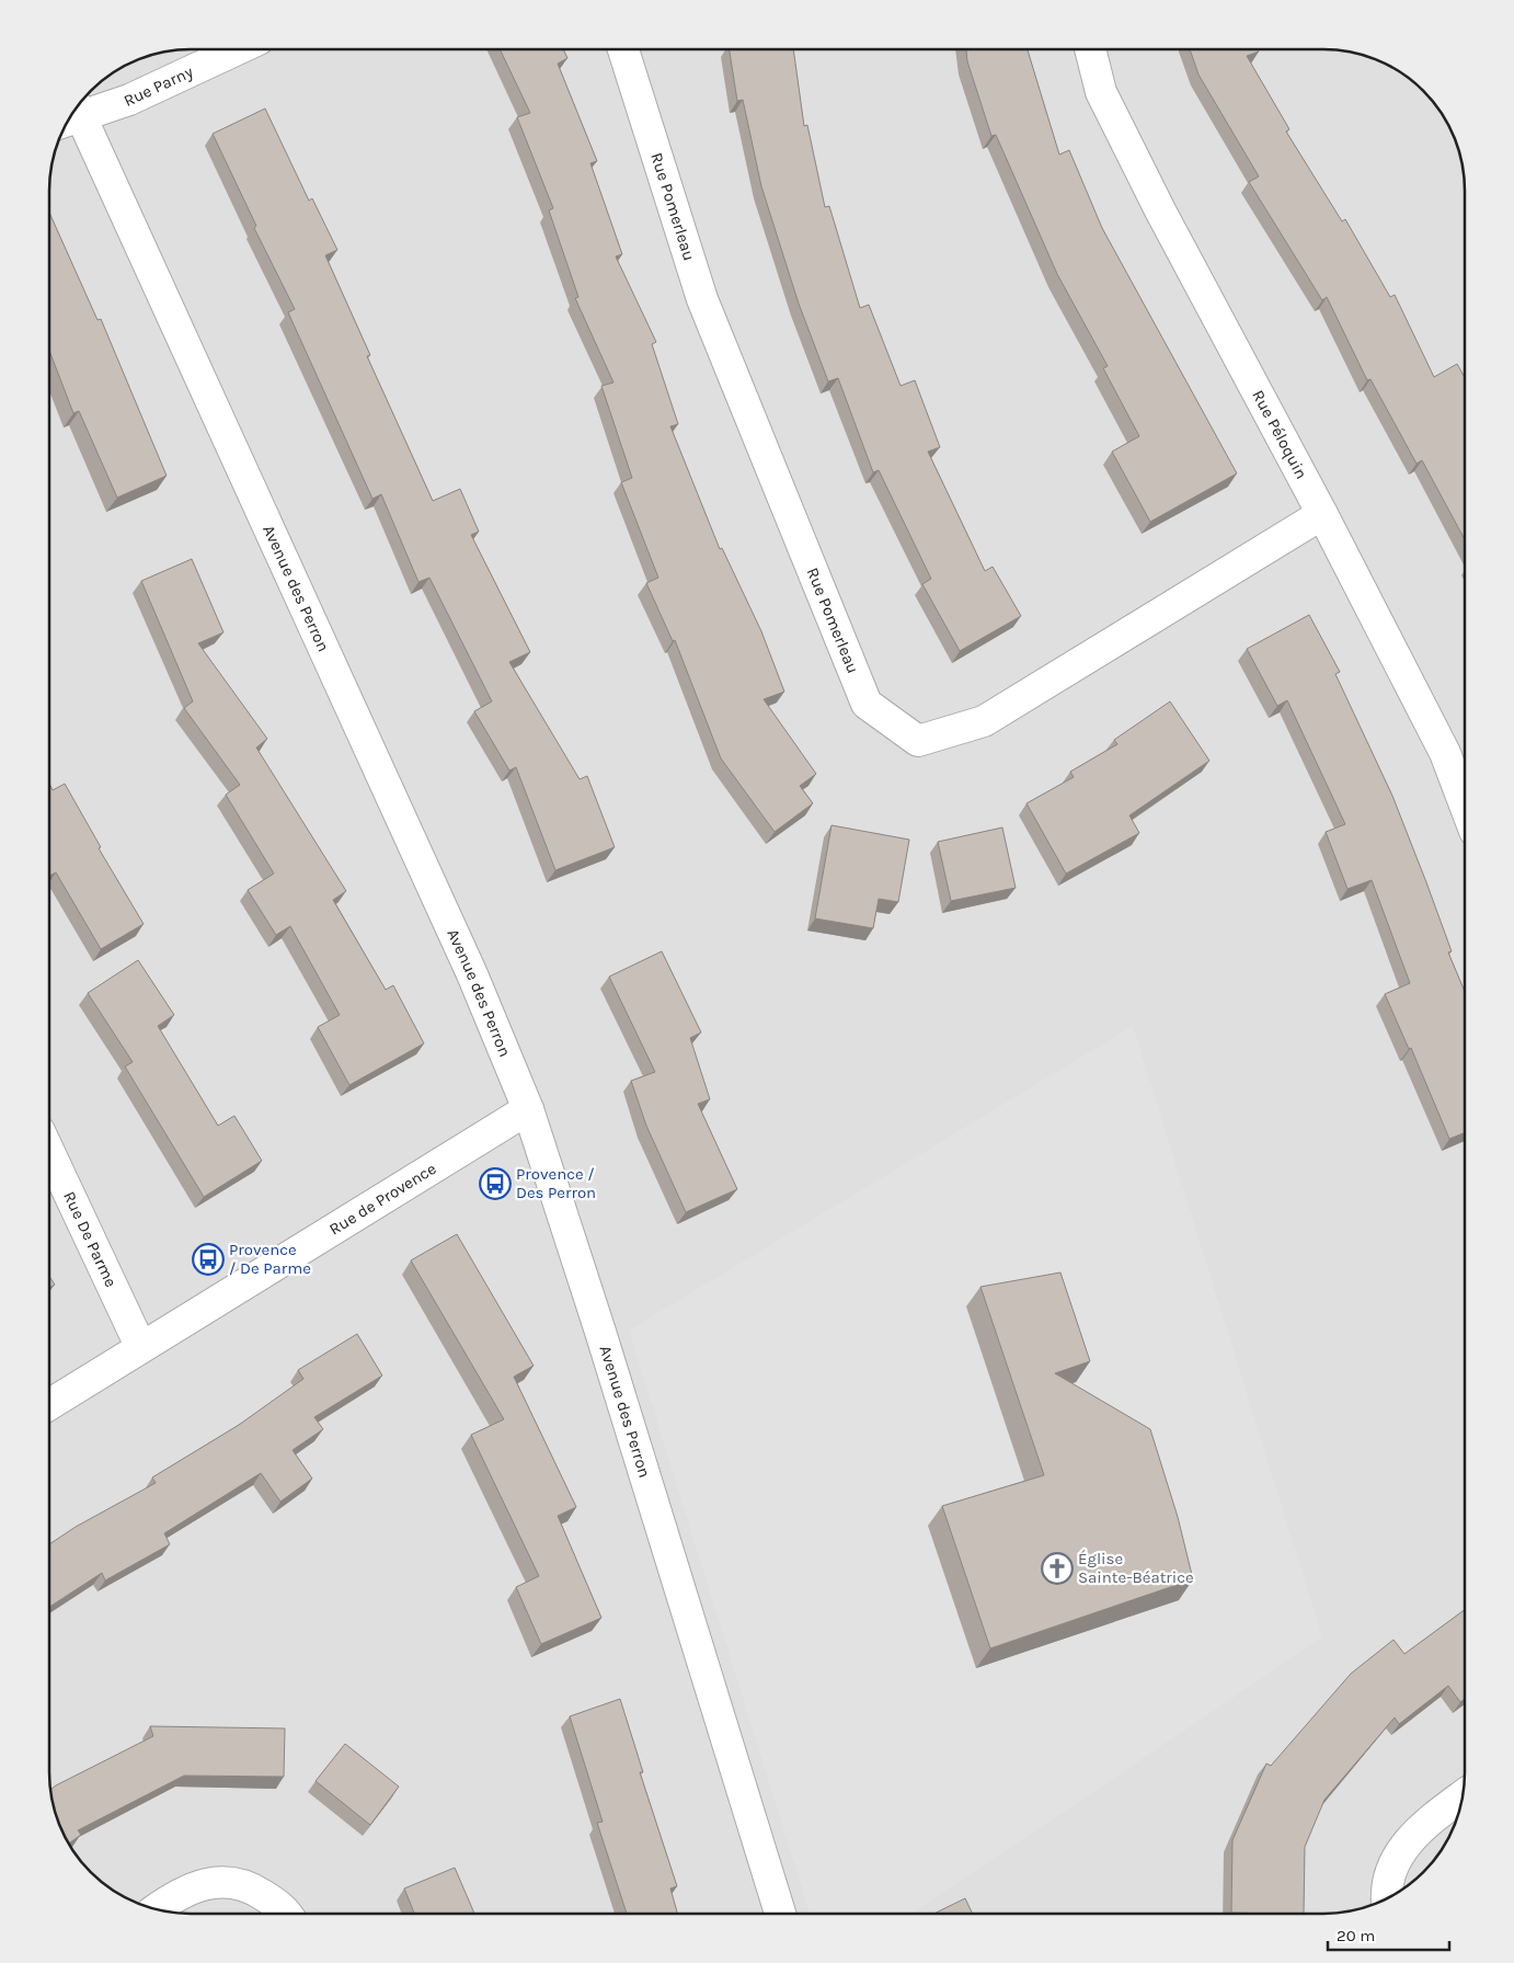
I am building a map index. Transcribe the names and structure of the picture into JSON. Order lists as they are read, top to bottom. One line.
{"streets":{"street":["Rue Parny","Rue Pomerleau","Rue Péloquin","Avenue des Perron","Rue de Provence","Rue De Parme"]},"crossings":[["Rue Pomerleau","Rue Péloquin"],["Avenue des Perron","Rue de Provence"],["Rue de Provence","Rue De Parme"]],"places":{"bus stop":["Provence / Des Perron","Provence / De Parme"],"church":["Église Sainte-Béatrice"]},"scale_bar":"20 m"}
